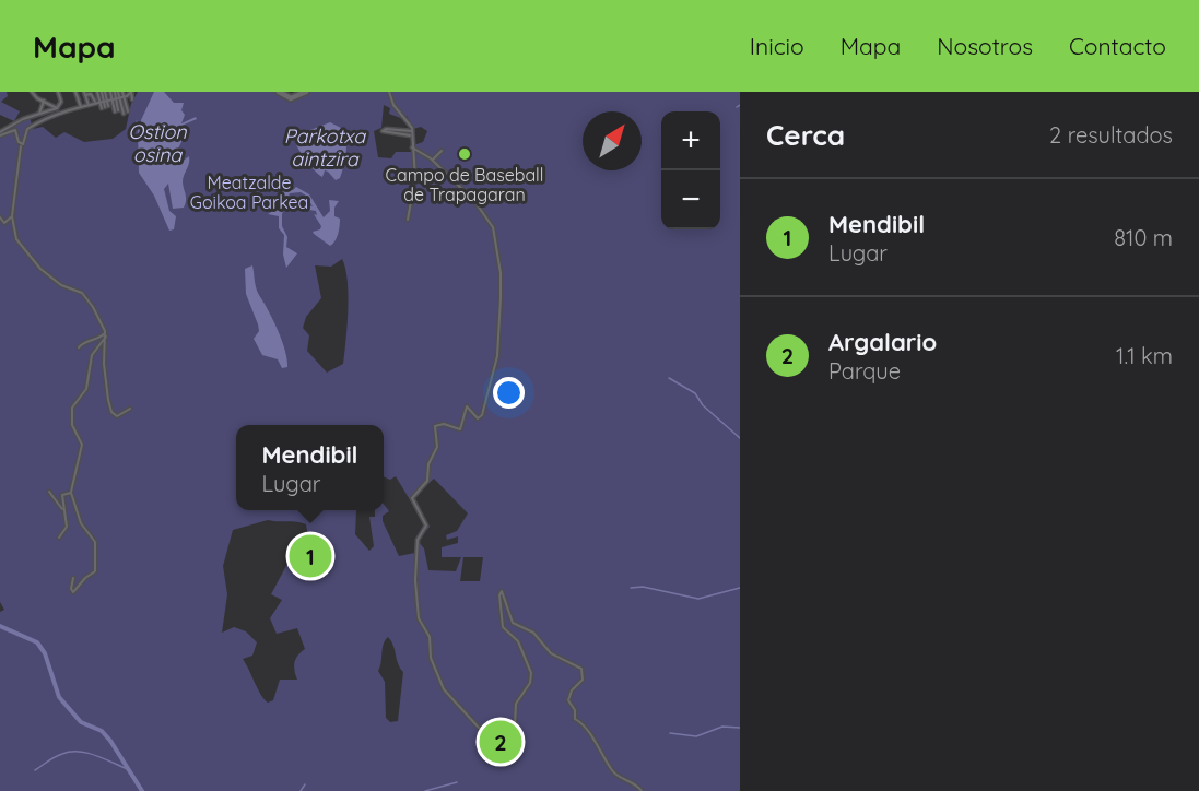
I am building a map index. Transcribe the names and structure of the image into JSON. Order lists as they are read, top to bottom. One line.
{"water":["Ostion osina","Parkotxa aintzira"],"parks":["Meatzalde Goikoa Parkea"],"places":["Campo de Baseball de Trapagaran"],"north":"top right","page":{"header":"Mapa","nav":["Inicio","Mapa","Nosotros","Contacto"],"heading":["Cerca","2 resultados"],"map_buttons":["+","−"],"list":[{"mark":"1","name":"Mendibil","note":"Lugar","value":"810 m"},{"mark":"2","name":"Argalario","note":"Parque","value":"1.1 km"}],"popup":["Mendibil","Lugar"],"pins":["1","2"]}}
